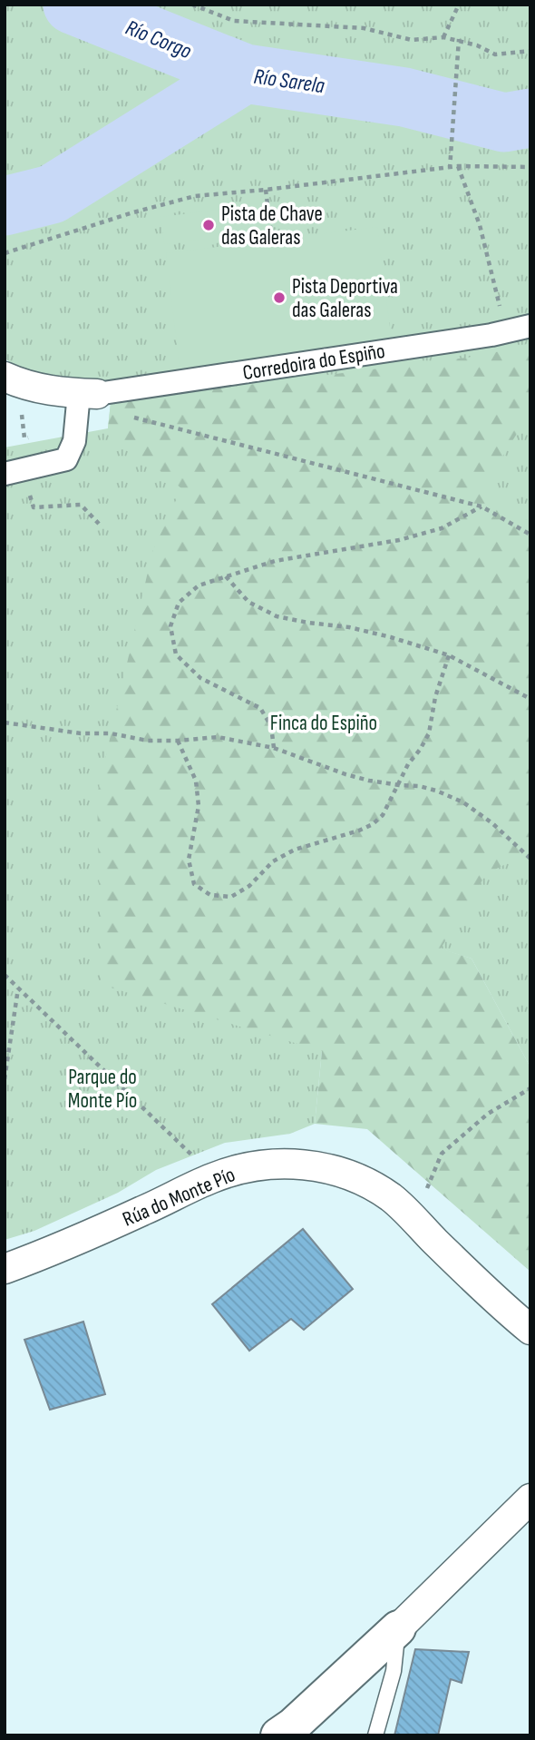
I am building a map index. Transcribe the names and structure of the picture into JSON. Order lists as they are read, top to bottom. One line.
{"streets":{"street":["Corredoira do Espiño","Rúa do Monte Pío"]},"water":["Río Corgo","Río Sarela"],"parks":["Finca do Espiño","Parque do Monte Pío"],"places":["Pista de Chave das Galeras","Pista Deportiva das Galeras"]}
